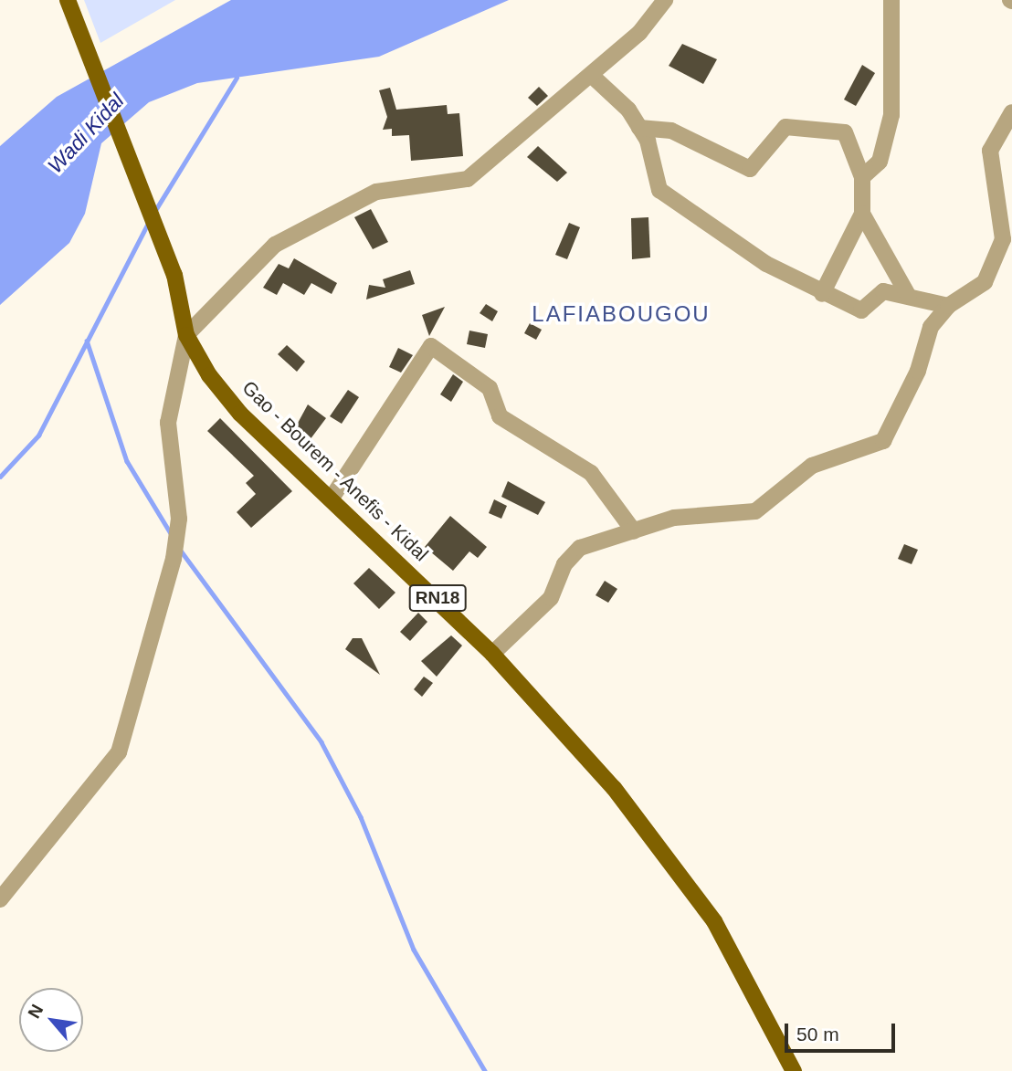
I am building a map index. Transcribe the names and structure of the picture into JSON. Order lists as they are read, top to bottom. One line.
{"streets":{"main road":["Gao - Bourem - Anefis - Kidal","RN18"]},"districts":["LAFIABOUGOU"],"water":["Wadi Kidal"],"scale_bar":"50 m","north":"top left"}
